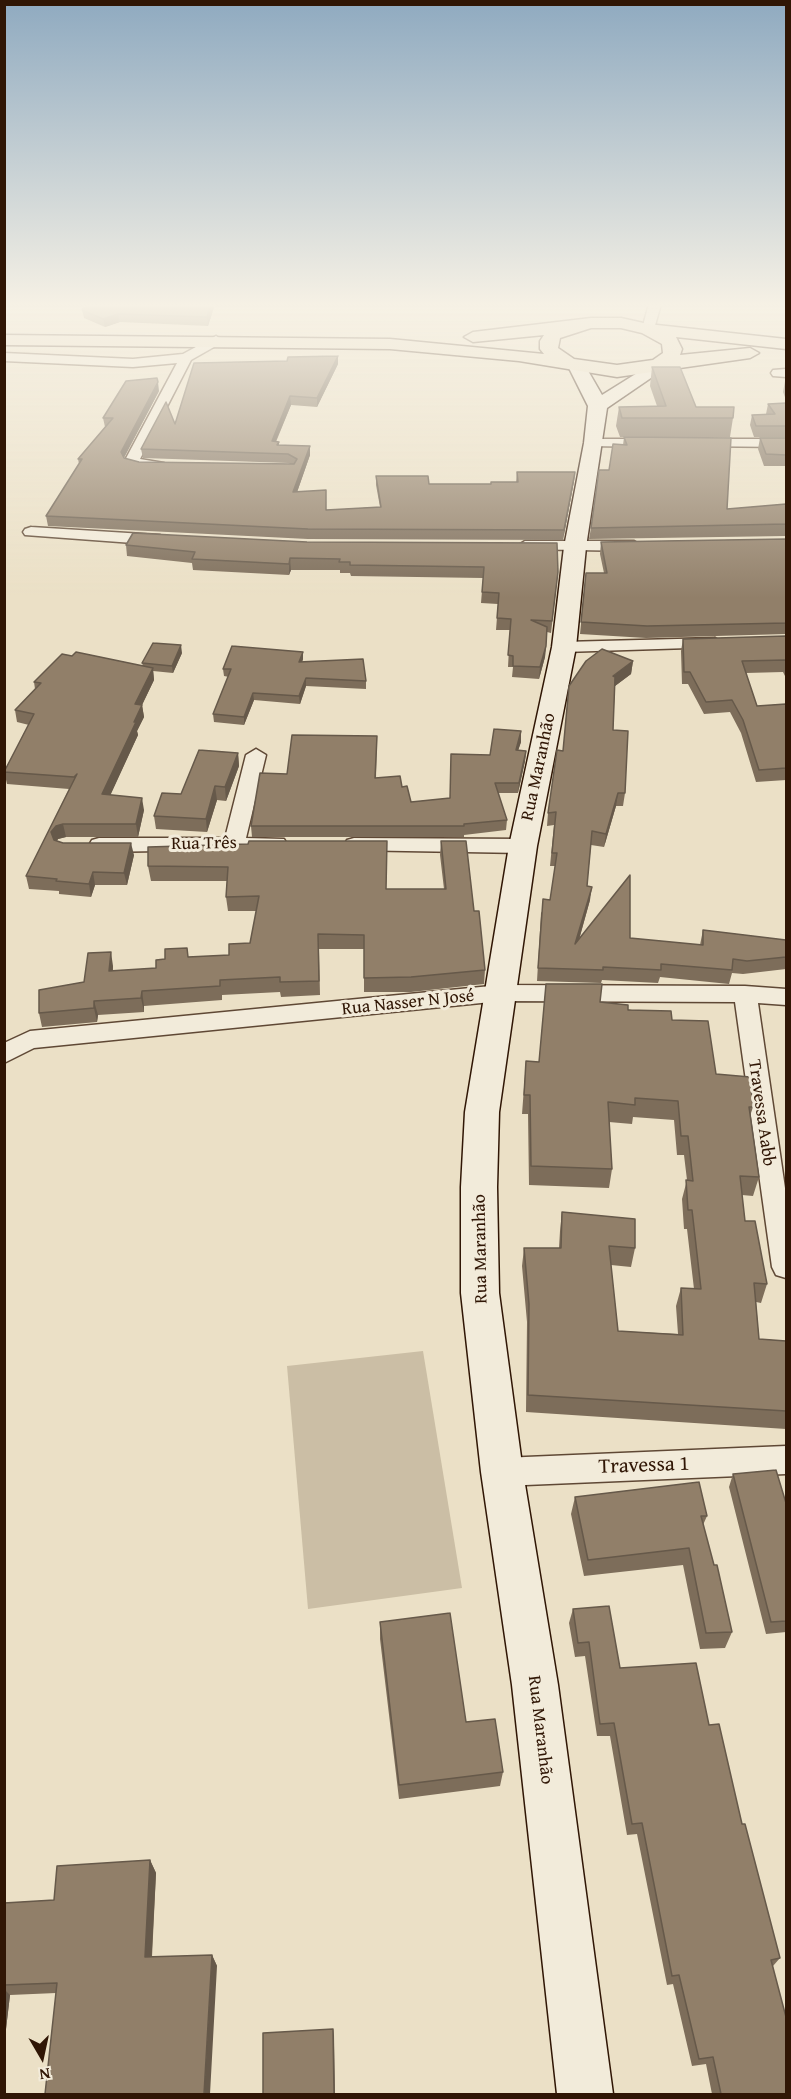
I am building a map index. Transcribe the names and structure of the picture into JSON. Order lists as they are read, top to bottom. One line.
{"streets":{"street":["Rua Maranhão","Rua Três","Rua Nasser N José","Travessa Aabb","Travessa 1"]},"crossings":[["Rua Maranhão","Rua Nasser N José"],["Rua Maranhão","Travessa 1"],["Rua Nasser N José","Travessa Aabb"]],"north":"bottom"}
